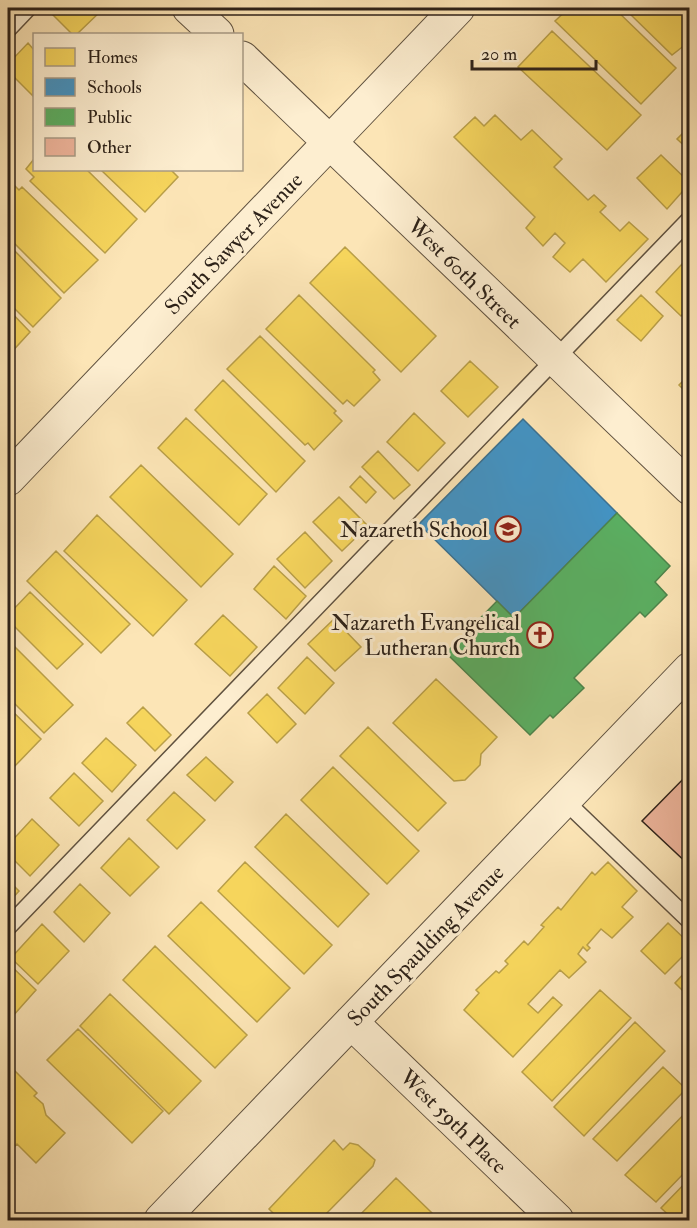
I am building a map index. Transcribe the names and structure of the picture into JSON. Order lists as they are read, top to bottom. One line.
{"streets":{"street":["South Sawyer Avenue","West 60th Street","South Spaulding Avenue","West 59th Place"]},"crossings":[["South Sawyer Avenue","West 60th Street"],["South Spaulding Avenue","West 59th Place"]],"places":{"school or university":["Nazareth School"],"church":["Nazareth Evangelical Lutheran Church"]},"legend":["Homes","Schools","Public","Other"],"scale_bar":"20 m"}
